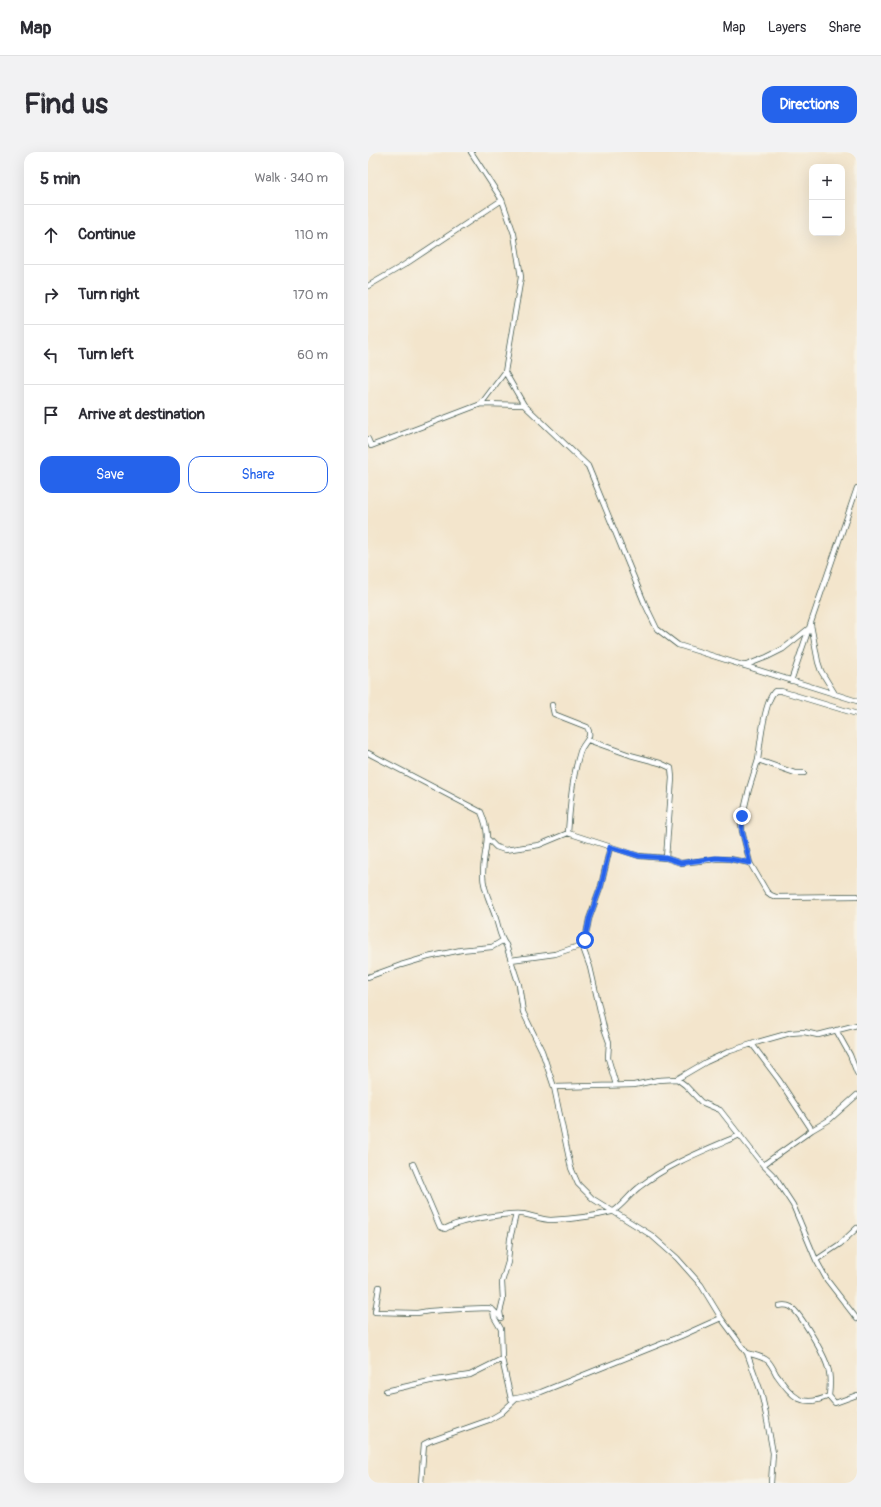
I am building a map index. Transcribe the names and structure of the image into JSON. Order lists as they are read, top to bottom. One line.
{"page":{"header":"Map","nav":["Map","Layers","Share"],"buttons":["Directions",["Save","Share"]],"title":"Find us","heading":["5 min","Walk · 340 m"],"map_buttons":["+","−"],"list":[["Continue","110 m"],["Turn right","170 m"],["Turn left","60 m"],"Arrive at destination"]}}
